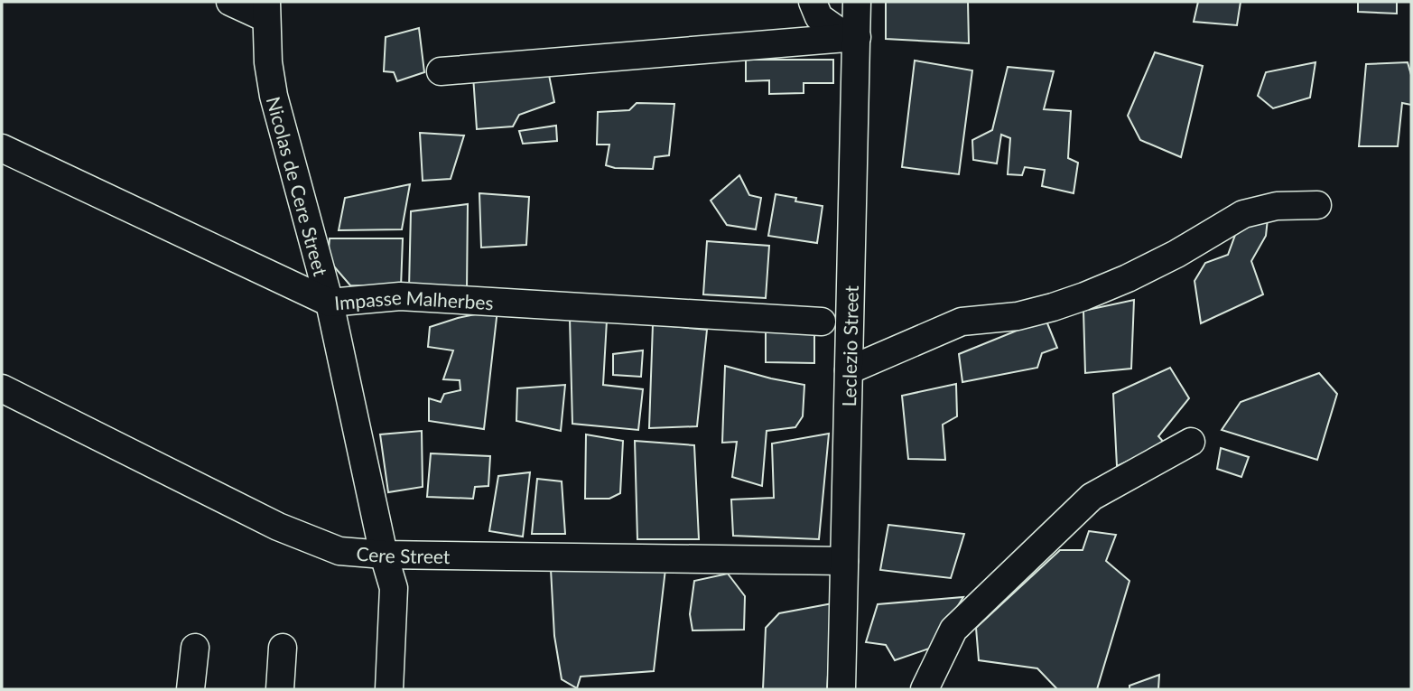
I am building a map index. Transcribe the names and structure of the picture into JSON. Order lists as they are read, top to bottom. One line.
{"streets":{"street":["Nicolas de Cere Street","Impasse Malherbes","Leclezio Street","Cere Street"]},"crossings":[["Nicolas de Cere Street","Impasse Malherbes"],["Nicolas de Cere Street","Cere Street"],["Leclezio Street","Cere Street"]]}
